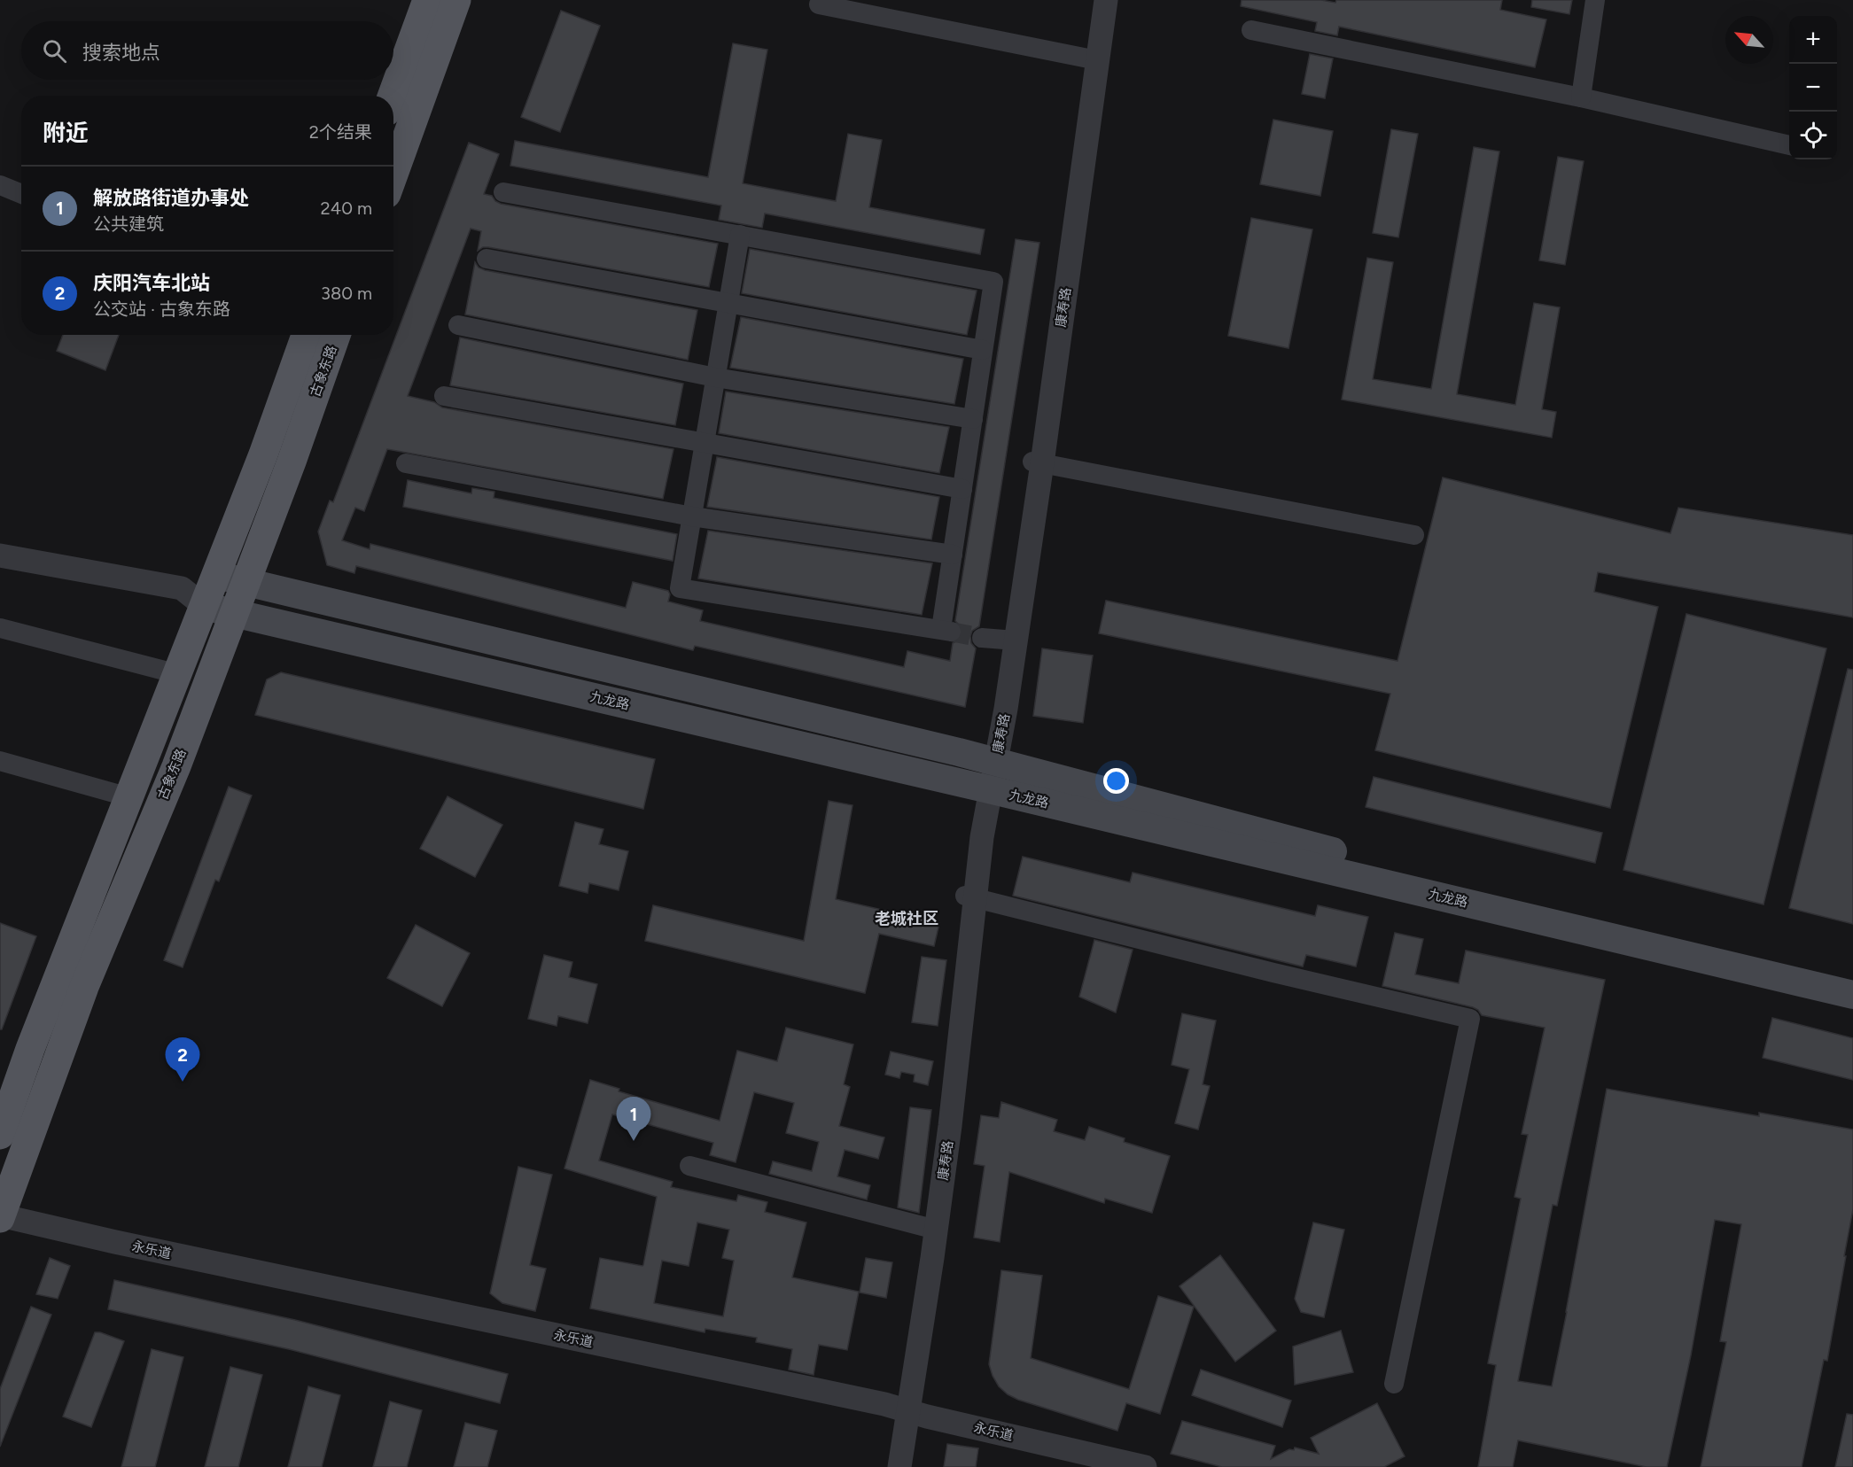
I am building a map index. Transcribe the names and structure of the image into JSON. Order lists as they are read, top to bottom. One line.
{"streets":{"main road":["古象东路","九龙路"],"street":["康寿路","永乐道"]},"crossings":[["康寿路","九龙路"],["康寿路","永乐道"],["古象东路","九龙路"],["古象东路","永乐道"]],"districts":["老城社区"],"north":"top left","page":{"map_buttons":["+","−"],"search":"搜索地点","heading":["附近","2个结果"],"list":[{"mark":"1","name":"解放路街道办事处","note":"公共建筑","value":"240 m"},{"mark":"2","name":"庆阳汽车北站","note":"公交站 · 古象东路","value":"380 m"}],"pins":["2","1"]}}
